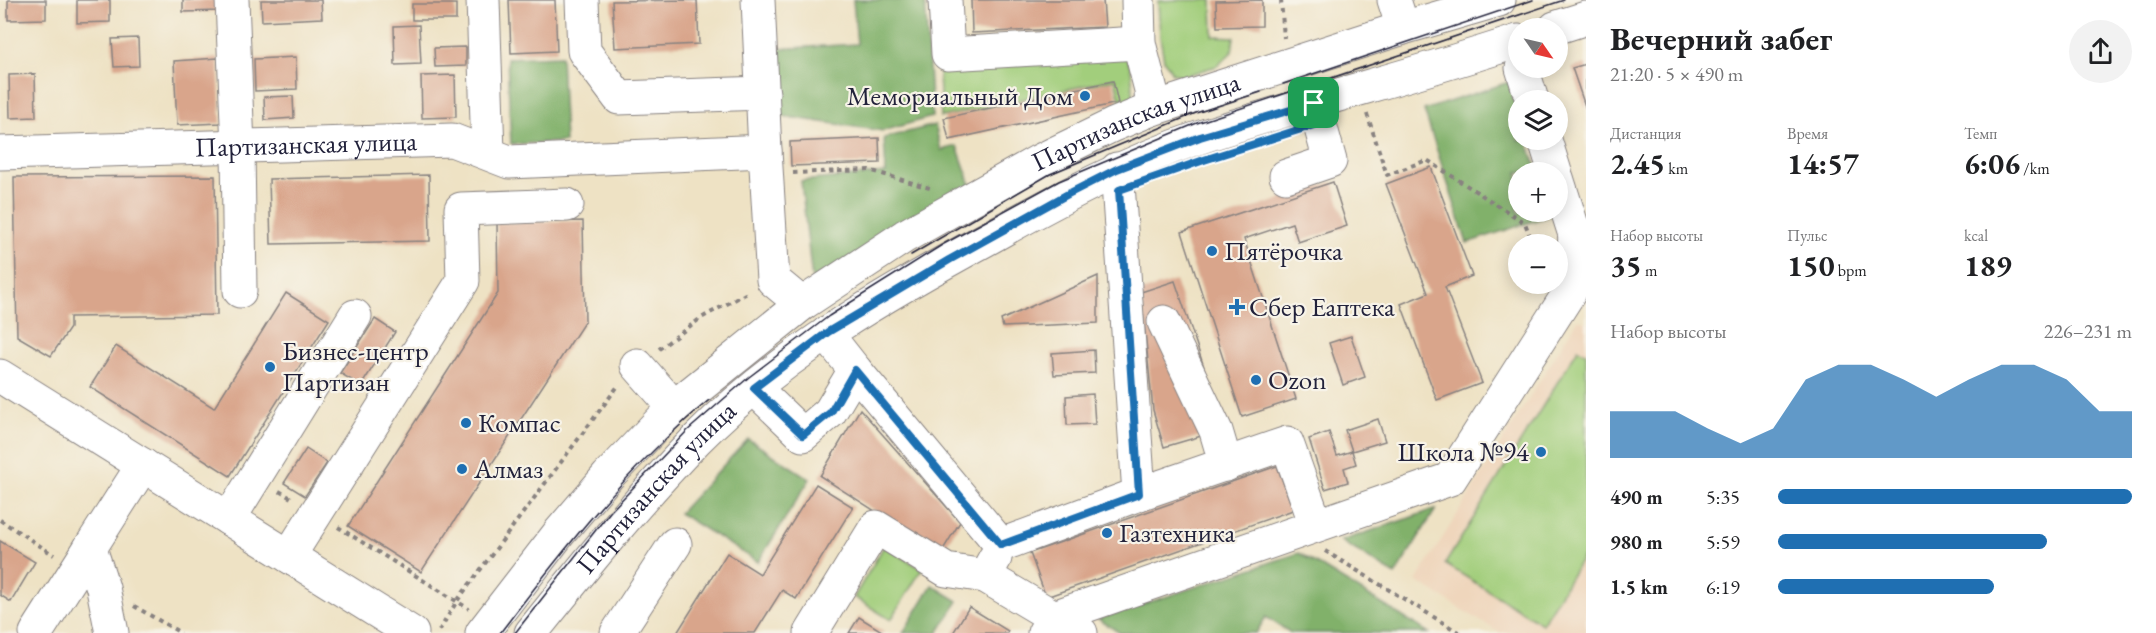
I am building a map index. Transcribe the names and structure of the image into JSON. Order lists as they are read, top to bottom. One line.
{"streets":{"street":["Партизанская улица"]},"places":{"other":["Мемориальный Дом","Пятёрочка","Бизнес-центр Партизан","Ozon","Компас","Школа №94","Алмаз","Газтехника"],"health":["Сбер Еаптека"]},"north":"bottom right","page":{"heading":["Вечерний забег","21:20 · 5 × 490 m"],"map_buttons":["+","−"],"stats":[["Дистанция","2.45 km"],["Время","14:57"],["Темп","6:06 /km"],["Набор высоты","35 m"],["Пульс","150 bpm"],["kcal","189"]],"chart":["Набор высоты","226–231 m"],"list":[{"name":"490 m","note":"5:35"},{"name":"980 m","note":"5:59"},{"name":"1.5 km","note":"6:19"}]}}
